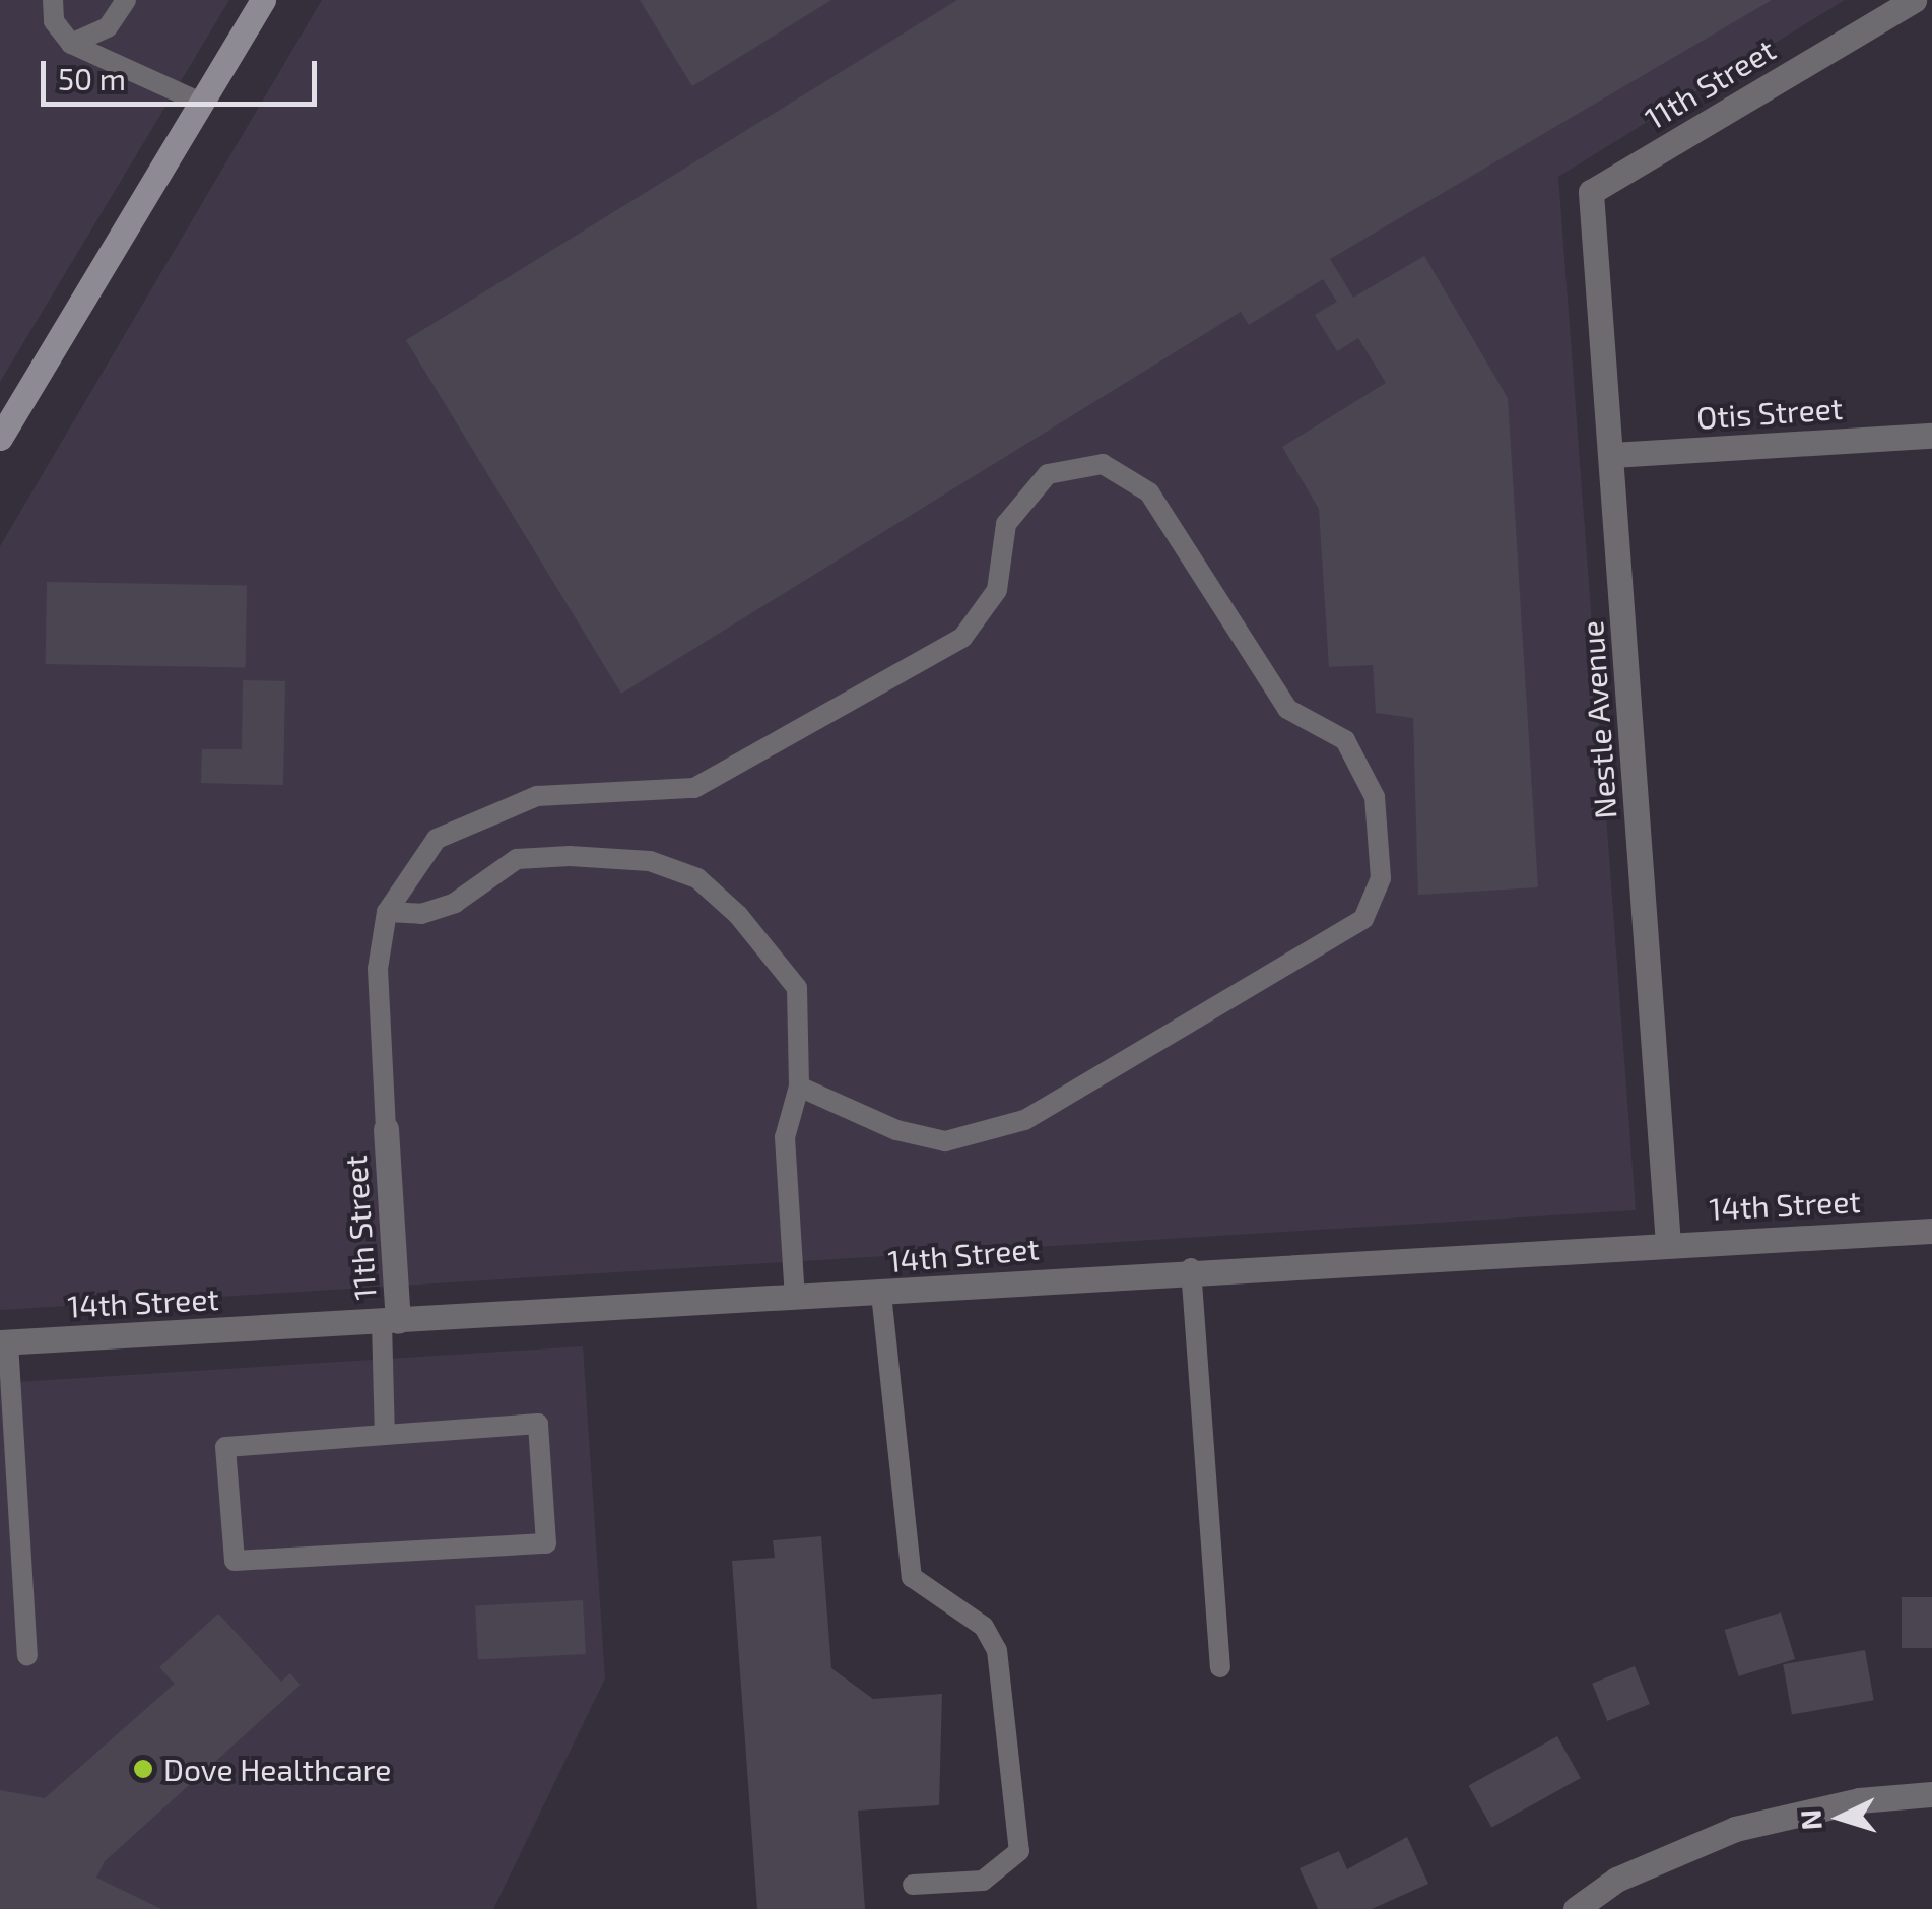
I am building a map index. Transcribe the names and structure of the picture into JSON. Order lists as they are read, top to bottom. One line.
{"streets":{"street":["11th Street","Otis Street","Nestle Avenue","14th Street"]},"crossings":[["11th Street","Nestle Avenue"],["11th Street","14th Street"],["Otis Street","Nestle Avenue"],["Nestle Avenue","14th Street"]],"places":["Dove Healthcare"],"scale_bar":"50 m","north":"left"}
